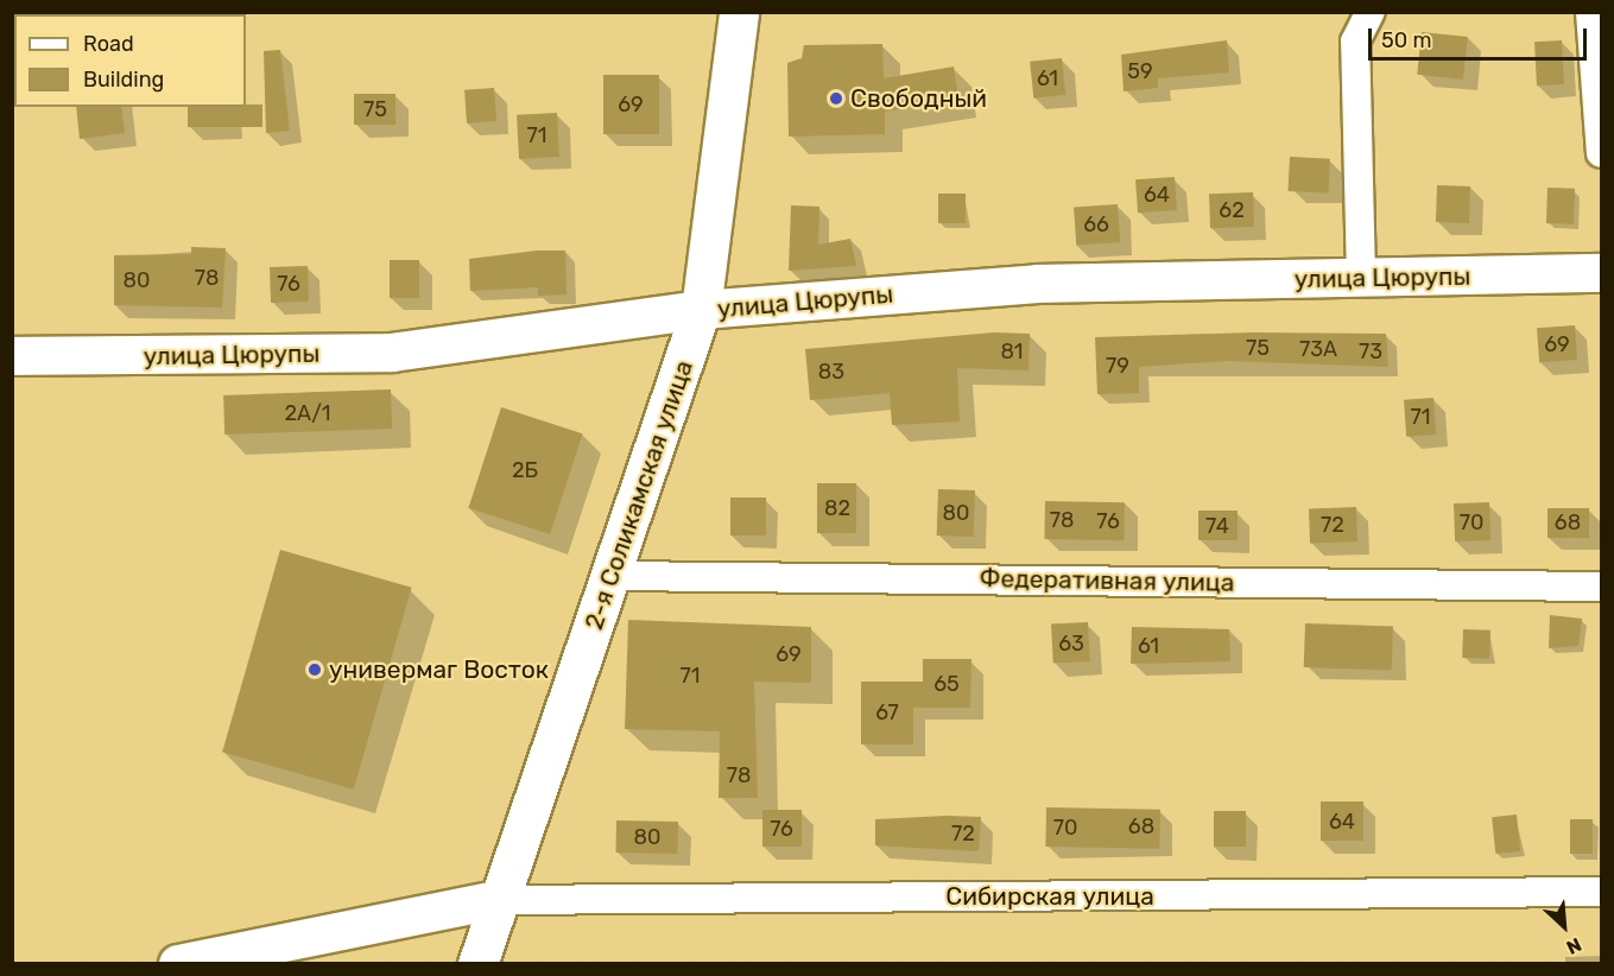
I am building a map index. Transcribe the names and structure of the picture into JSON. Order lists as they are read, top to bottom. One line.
{"streets":{"main road":["2-я Соликамская улица"],"street":["улица Цюрупы","Федеративная улица","Сибирская улица"]},"crossings":[["улица Цюрупы","2-я Соликамская улица"],["2-я Соликамская улица","Федеративная улица"],["2-я Соликамская улица","Сибирская улица"]],"places":["Свободный","универмаг Восток"],"house_numbers":["59","61","69","75","71","64","62","66","78","80","76","69","75","73А","81","73","79","83","2А/1","71","2Б","82","80","78","76","70","68","72","74","63","61","69","71","65","67","78","64","68","70","76","72","80"],"legend":["Road","Building"],"scale_bar":"50 m","north":"bottom right"}
